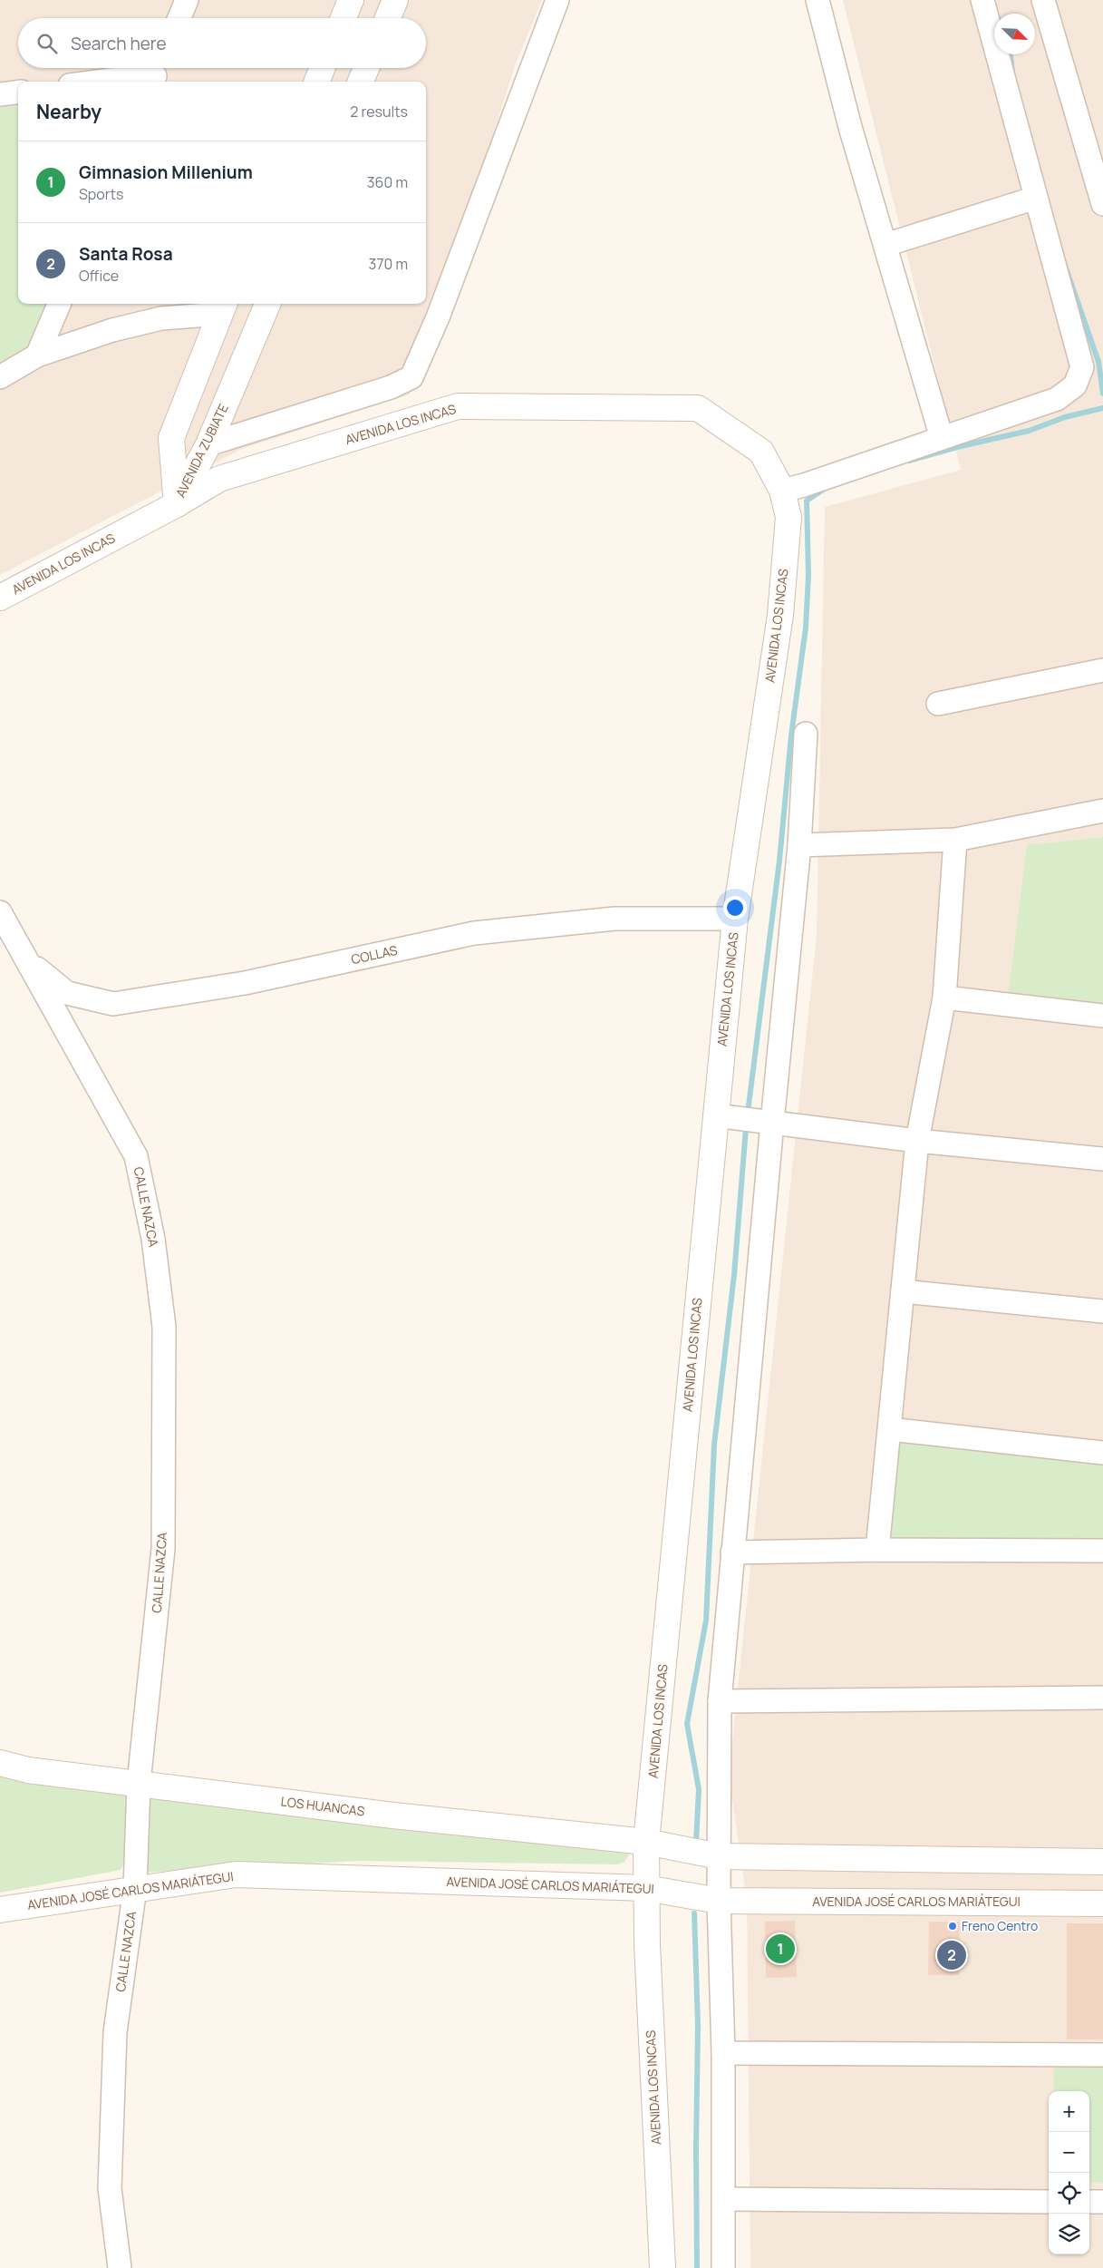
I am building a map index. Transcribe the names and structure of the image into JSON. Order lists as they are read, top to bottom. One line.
{"streets":{"street":["AVENIDA LOS INCAS","AVENIDA ZUBIATE","COLLAS","CALLE NAZCA","LOS HUANCAS","AVENIDA JOSÉ CARLOS MARIÁTEGUI"]},"crossings":[["AVENIDA LOS INCAS","AVENIDA ZUBIATE"],["AVENIDA LOS INCAS","COLLAS"],["AVENIDA LOS INCAS","LOS HUANCAS"],["AVENIDA LOS INCAS","AVENIDA JOSÉ CARLOS MARIÁTEGUI"],["COLLAS","CALLE NAZCA"],["CALLE NAZCA","LOS HUANCAS"],["CALLE NAZCA","AVENIDA JOSÉ CARLOS MARIÁTEGUI"]],"places":["Freno Centro"],"north":"bottom right","page":{"search":"Search here","heading":["Nearby","2 results"],"list":[{"mark":"1","name":"Gimnasion Millenium","note":"Sports","value":"360 m"},{"mark":"2","name":"Santa Rosa","note":"Office","value":"370 m"}],"pins":["1","2"],"map_buttons":["+","−"]}}
